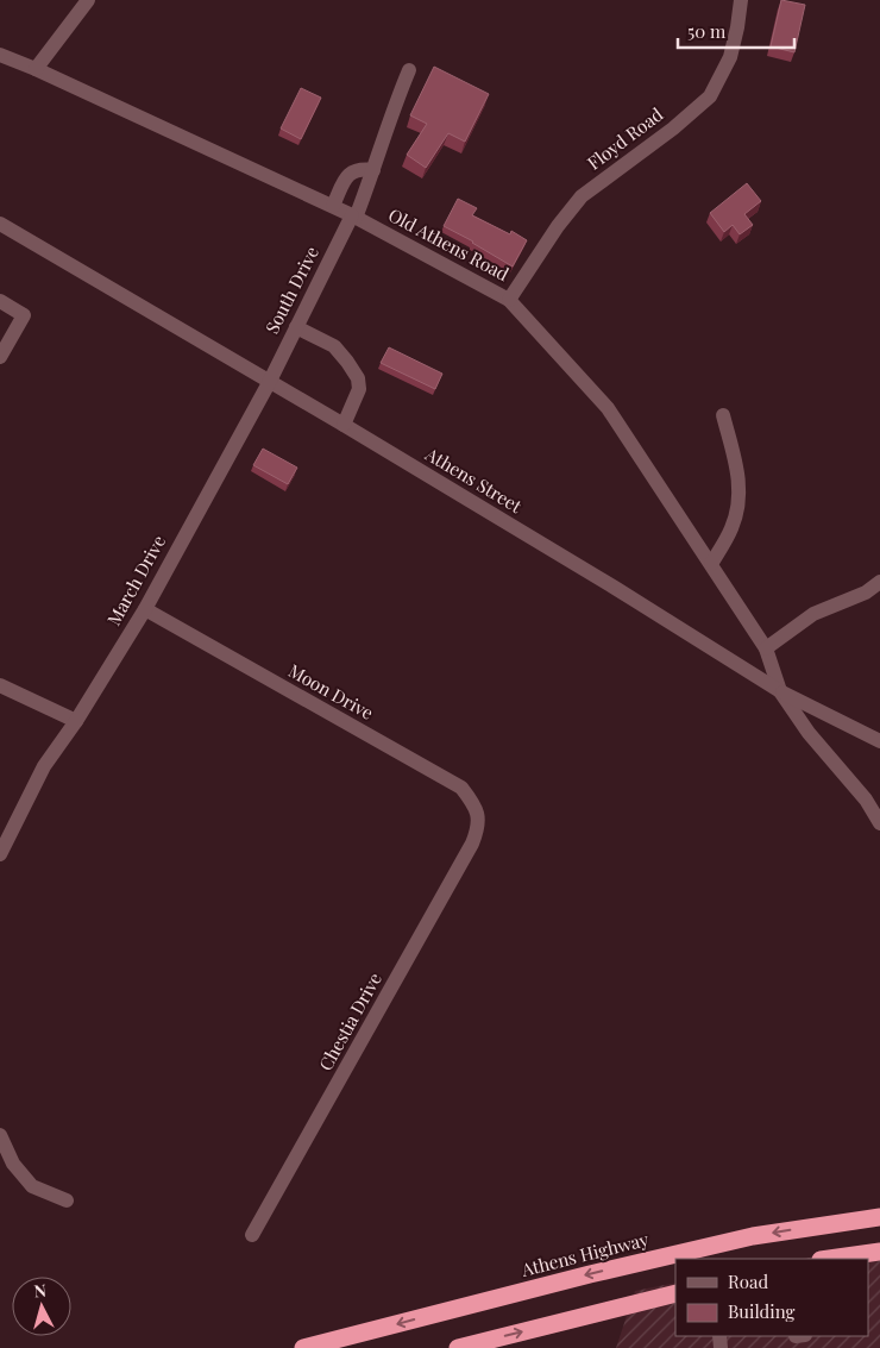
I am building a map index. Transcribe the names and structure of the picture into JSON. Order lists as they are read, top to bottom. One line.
{"streets":{"highway":["Athens Highway"],"street":["Floyd Road","Old Athens Road","South Drive","Athens Street","March Drive","Moon Drive","Chestia Drive"]},"crossings":[["Floyd Road","Old Athens Road"],["Old Athens Road","South Drive"],["Old Athens Road","Athens Street"],["South Drive","Athens Street"],["South Drive","March Drive"],["Athens Street","March Drive"],["March Drive","Moon Drive"],["Moon Drive","Chestia Drive"]],"legend":["Road","Building"],"scale_bar":"50 m","north":"top"}
